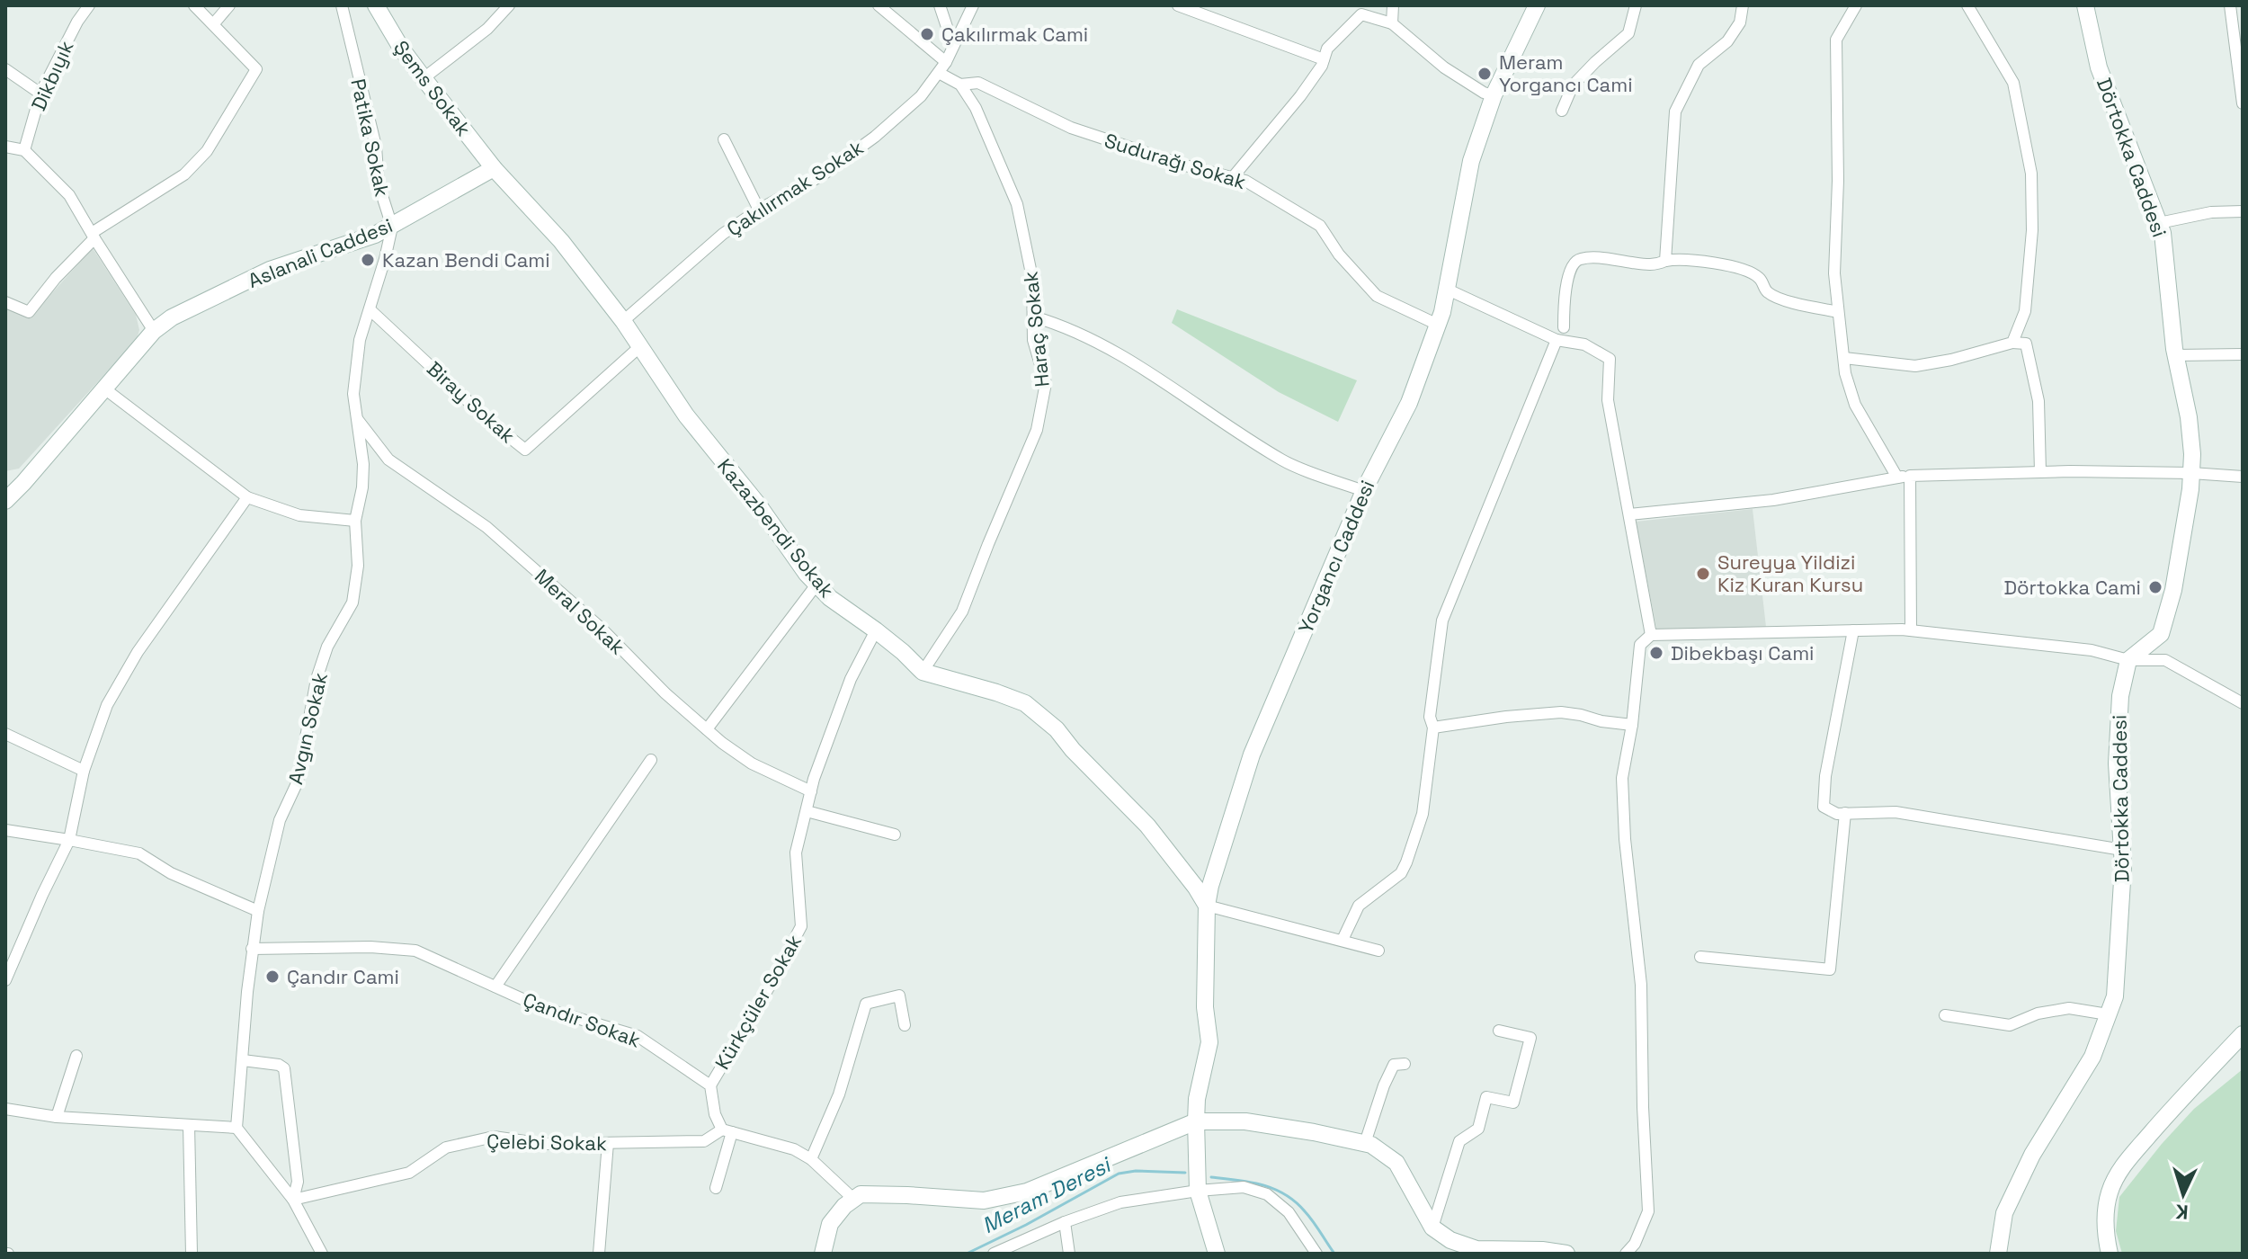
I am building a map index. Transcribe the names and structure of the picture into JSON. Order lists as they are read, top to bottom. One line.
{"streets":{"street":["Dikbıyık","Şems Sokak","Patika Sokak","Dörtokka Caddesi","Sudurağı Sokak","Çakılırmak Sokak","Aslanali Caddesi","Haraç Sokak","Biray Sokak","Kazazbendi Sokak","Yorgancı Caddesi","Meral Sokak","Avgın Sokak","Kürkçüler Sokak","Çandır Sokak","Çelebi Sokak"]},"crossings":[["Şems Sokak","Aslanali Caddesi"],["Şems Sokak","Kazazbendi Sokak"],["Patika Sokak","Aslanali Caddesi"],["Patika Sokak","Avgın Sokak"],["Sudurağı Sokak","Haraç Sokak"],["Sudurağı Sokak","Yorgancı Caddesi"],["Çakılırmak Sokak","Kazazbendi Sokak"],["Aslanali Caddesi","Kazazbendi Sokak"],["Aslanali Caddesi","Avgın Sokak"],["Haraç Sokak","Kazazbendi Sokak"],["Biray Sokak","Kazazbendi Sokak"],["Biray Sokak","Avgın Sokak"],["Kazazbendi Sokak","Yorgancı Caddesi"],["Kazazbendi Sokak","Kürkçüler Sokak"],["Meral Sokak","Avgın Sokak"],["Meral Sokak","Kürkçüler Sokak"],["Avgın Sokak","Çandır Sokak"],["Kürkçüler Sokak","Çandır Sokak"]],"water":["Meram Deresi"],"places":["Çakılırmak Cami","Meram Yorgancı Cami","Kazan Bendi Cami","Sureyya Yildizi Kiz Kuran Kursu","Dörtokka Cami","Dibekbaşı Cami","Çandır Cami"],"north":"bottom"}
